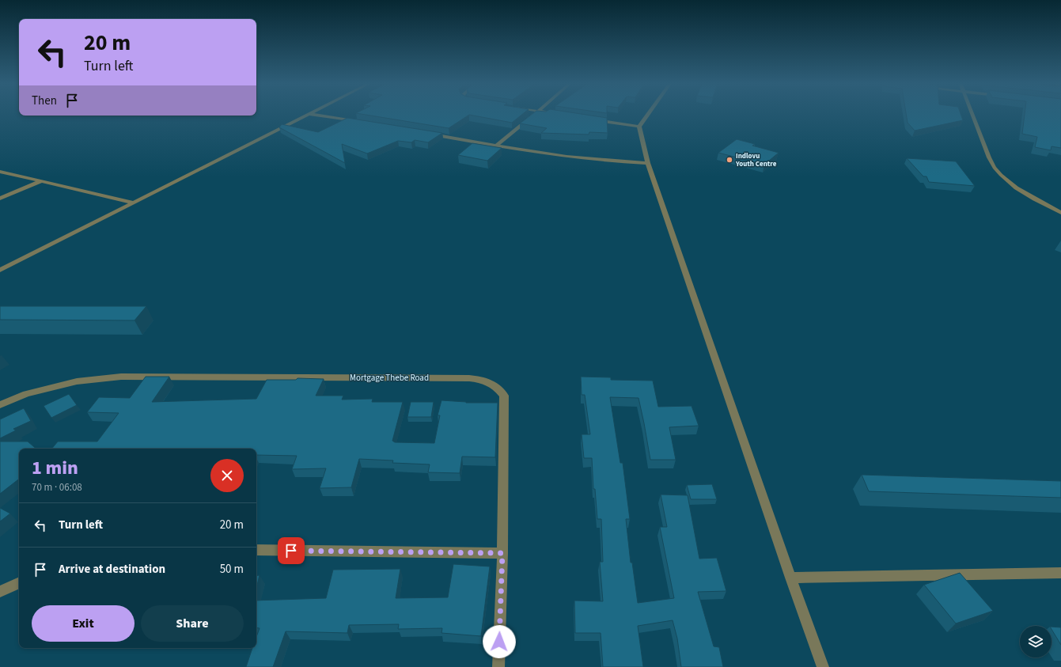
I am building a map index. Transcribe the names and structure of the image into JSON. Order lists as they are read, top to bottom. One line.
{"streets":{"street":["Mortgage Thebe Road"]},"places":["Indlovu Youth Centre"],"page":{"turn":["20 m","Turn left"],"then":"Then","heading":["1 min","70 m · 06:08"],"list":[{"name":"Turn left","value":"20 m"},{"name":"Arrive at destination","value":"50 m"}],"buttons":["Exit","Share"]}}
